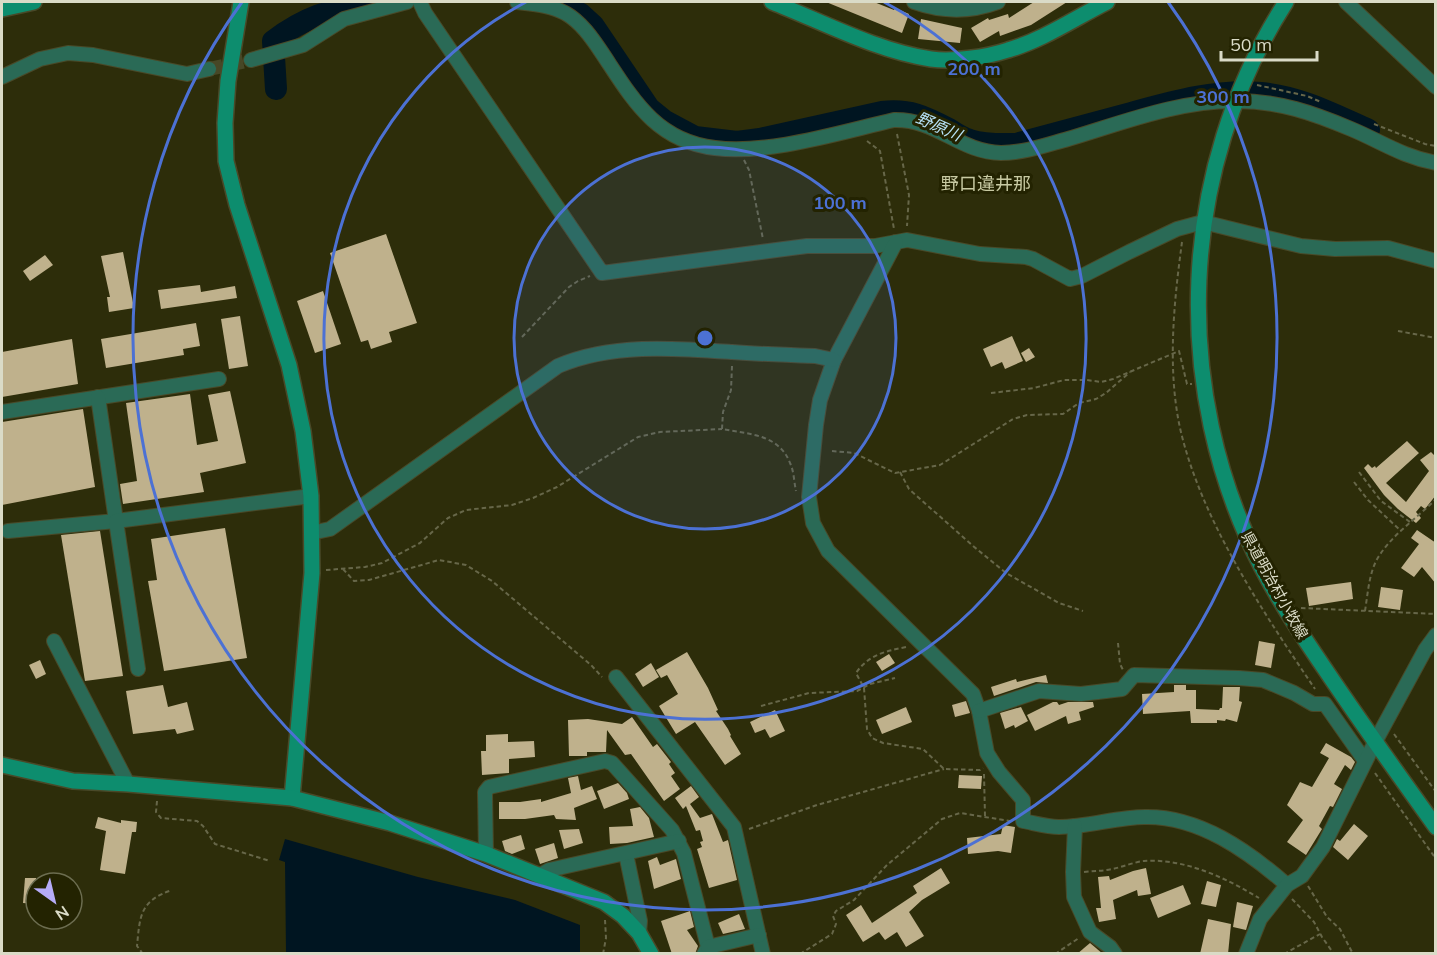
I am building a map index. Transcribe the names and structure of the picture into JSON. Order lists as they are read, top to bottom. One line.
{"streets":{"street":["県道明治村小牧線"]},"districts":["野口違井那"],"water":["野原川"],"scale_bar":"50 m","north":"bottom right","rings":["200 m","300 m","100 m"]}
